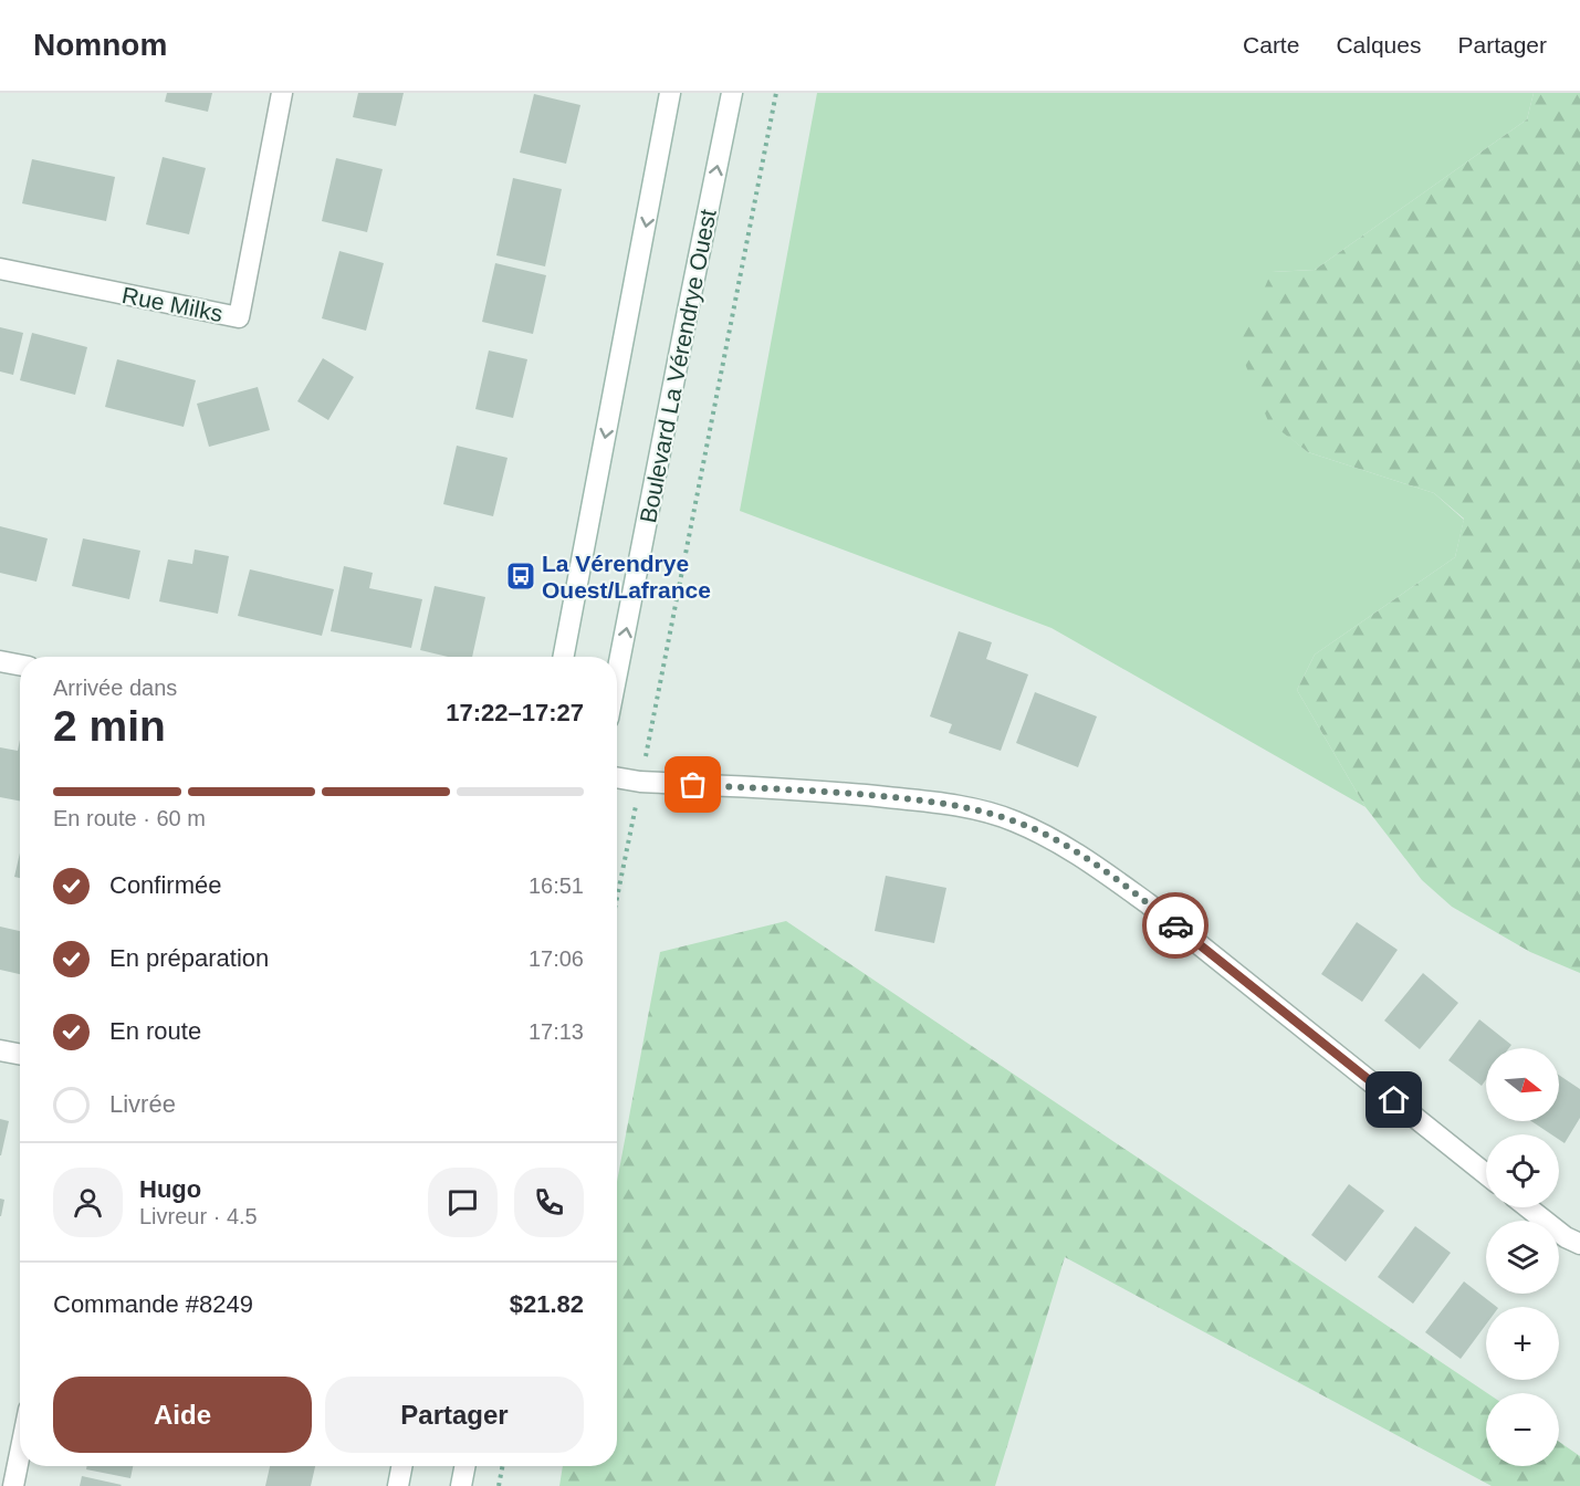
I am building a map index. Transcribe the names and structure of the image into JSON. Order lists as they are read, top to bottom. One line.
{"streets":{"street":["Rue Milks","Boulevard La Vérendrye Ouest"]},"places":{"bus stop":["La Vérendrye Ouest/Lafrance"]},"north":"right","page":{"header":"Nomnom","nav":["Carte","Calques","Partager"],"heading":["2 min","Arrivée dans","17:22–17:27"],"panel":["Hugo","Livreur · 4.5","Commande #8249","$21.82"],"bar":"En route · 60 m","list":[["Confirmée","16:51"],["En préparation","17:06"],["En route","17:13"],"Livrée"],"map_buttons":["+","−"],"buttons":["Aide","Partager"]}}
